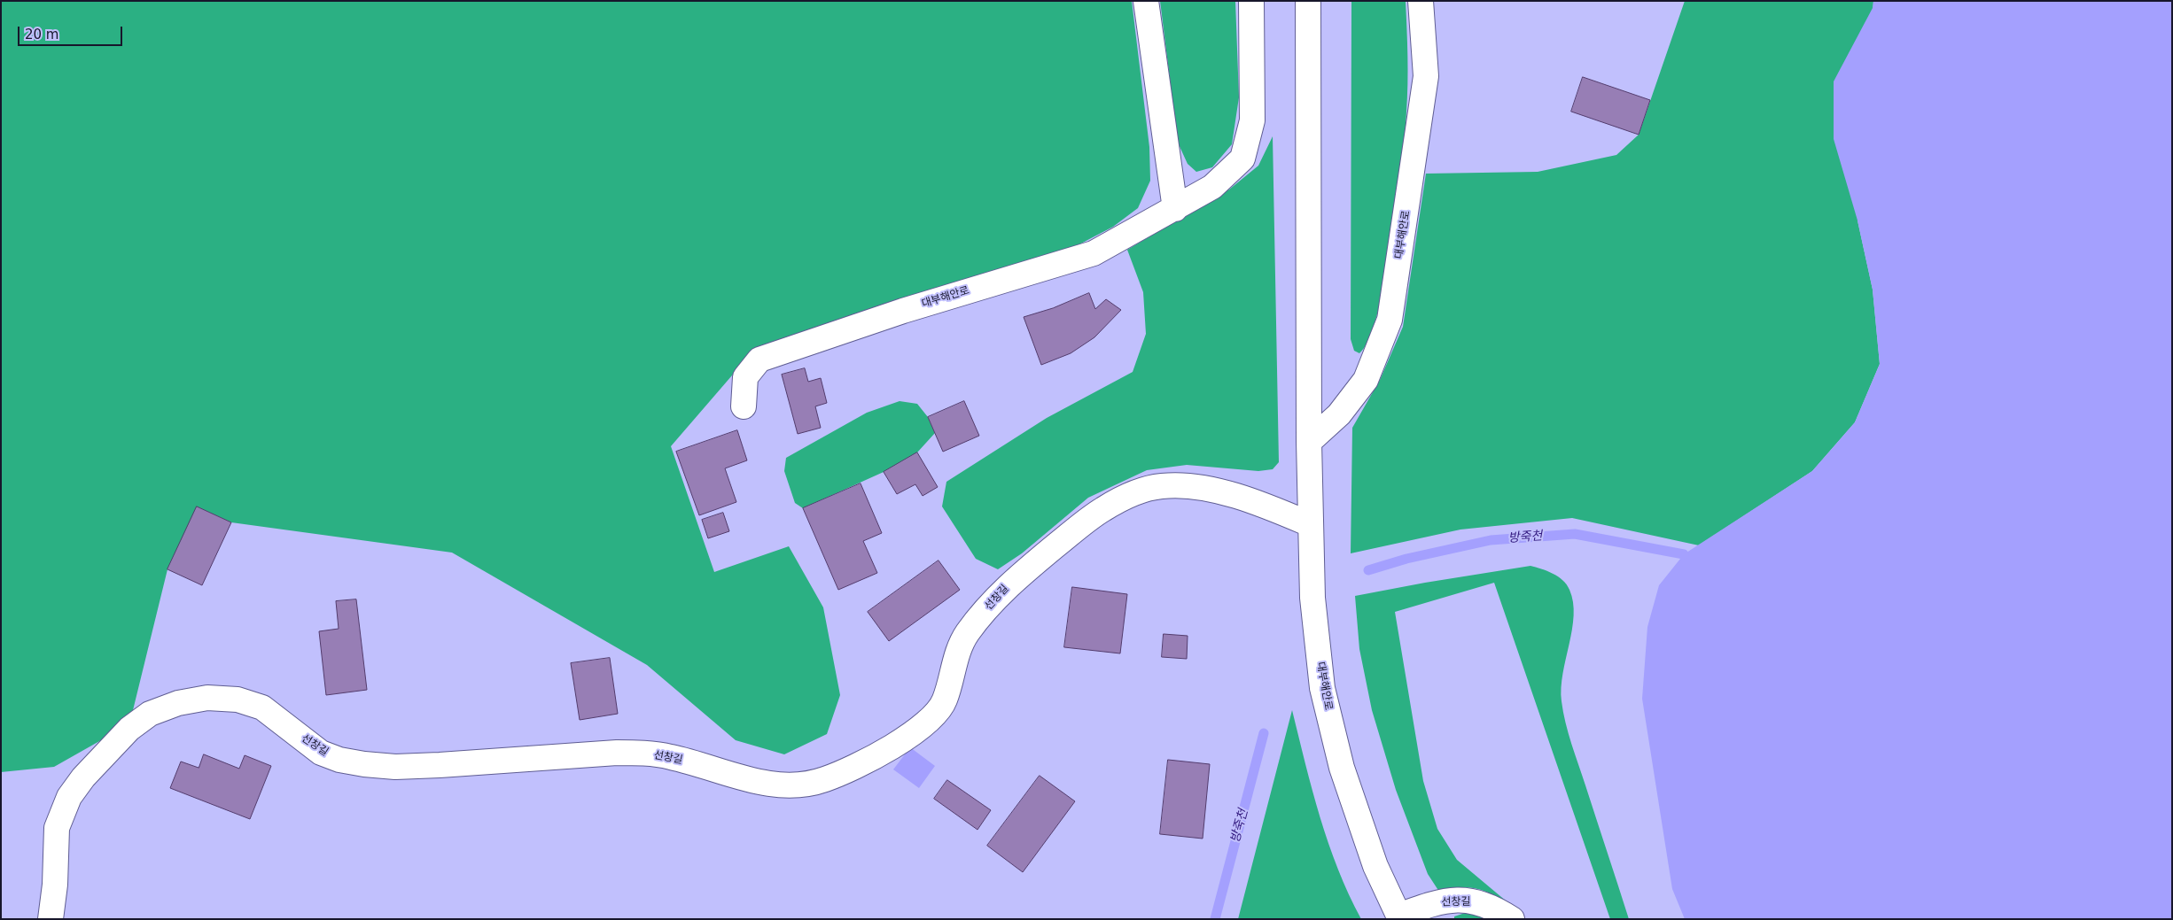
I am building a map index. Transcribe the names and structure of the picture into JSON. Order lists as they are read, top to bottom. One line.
{"streets":{"street":["대부해안로","선창길"]},"crossings":[["대부해안로","선창길"]],"water":["방죽천"],"scale_bar":"20 m"}
